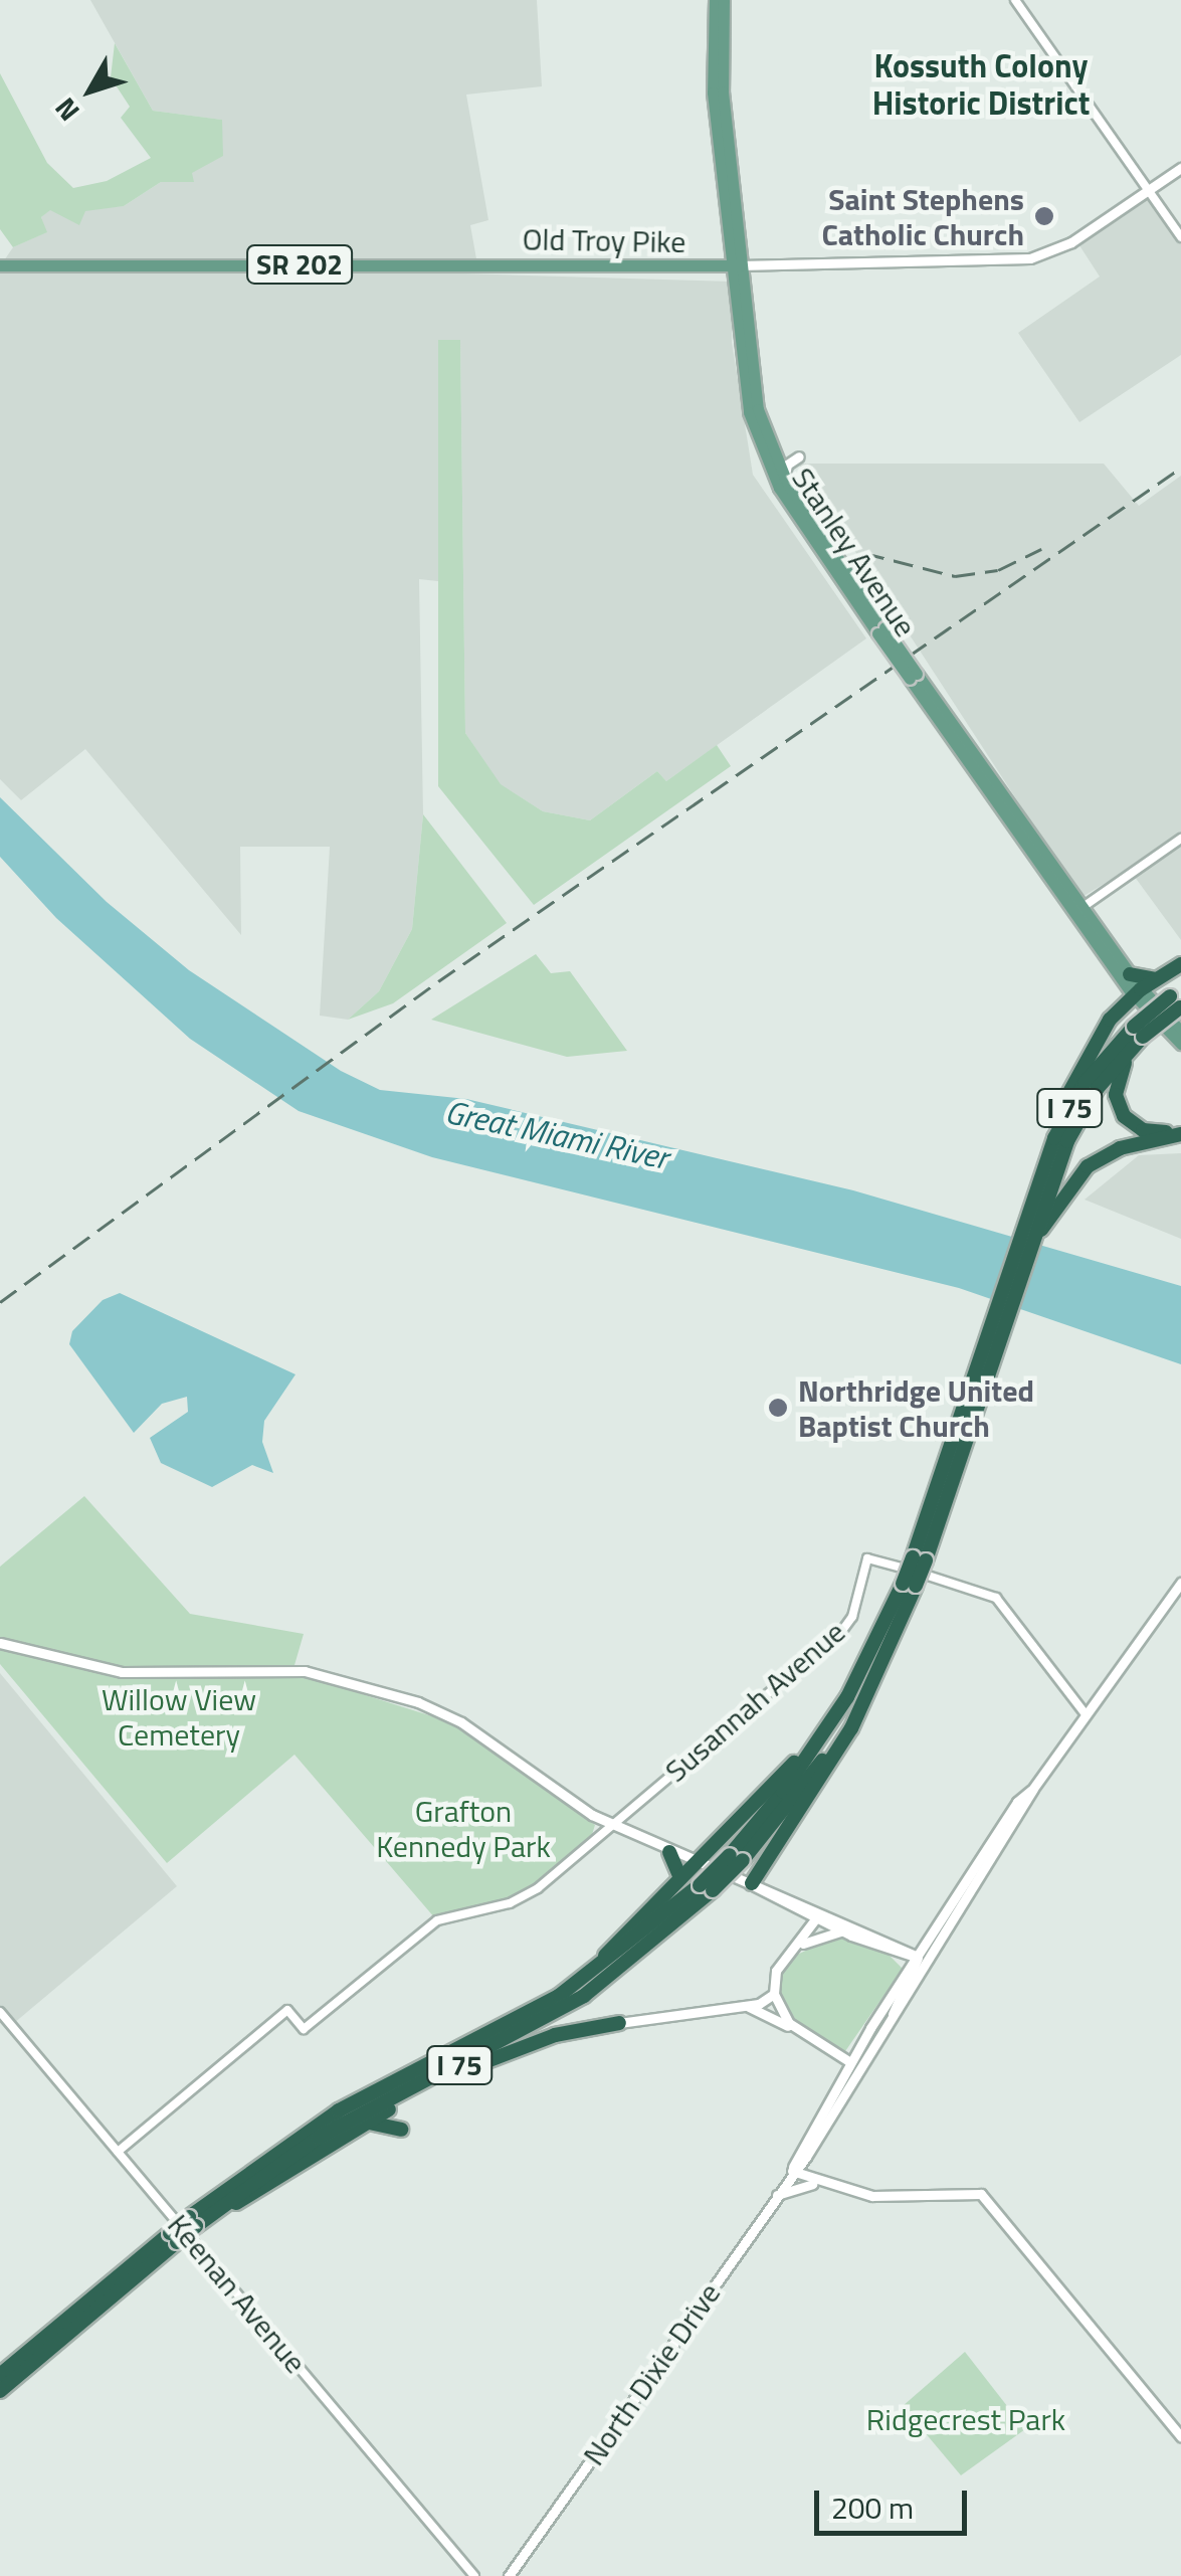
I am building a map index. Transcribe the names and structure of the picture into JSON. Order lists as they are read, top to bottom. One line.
{"streets":{"highway":["I 75"],"main road":["Old Troy Pike","SR 202","Stanley Avenue","North Dixie Drive"],"street":["Susannah Avenue","Keenan Avenue"]},"crossings":[["Old Troy Pike","Stanley Avenue"],["Susannah Avenue","Keenan Avenue"],["Susannah Avenue","North Dixie Drive"]],"districts":["Kossuth Colony Historic District"],"water":["Great Miami River"],"parks":["Willow View Cemetery","Grafton Kennedy Park","Ridgecrest Park"],"places":["Saint Stephens Catholic Church","Northridge United Baptist Church"],"scale_bar":"200 m","north":"bottom left"}
